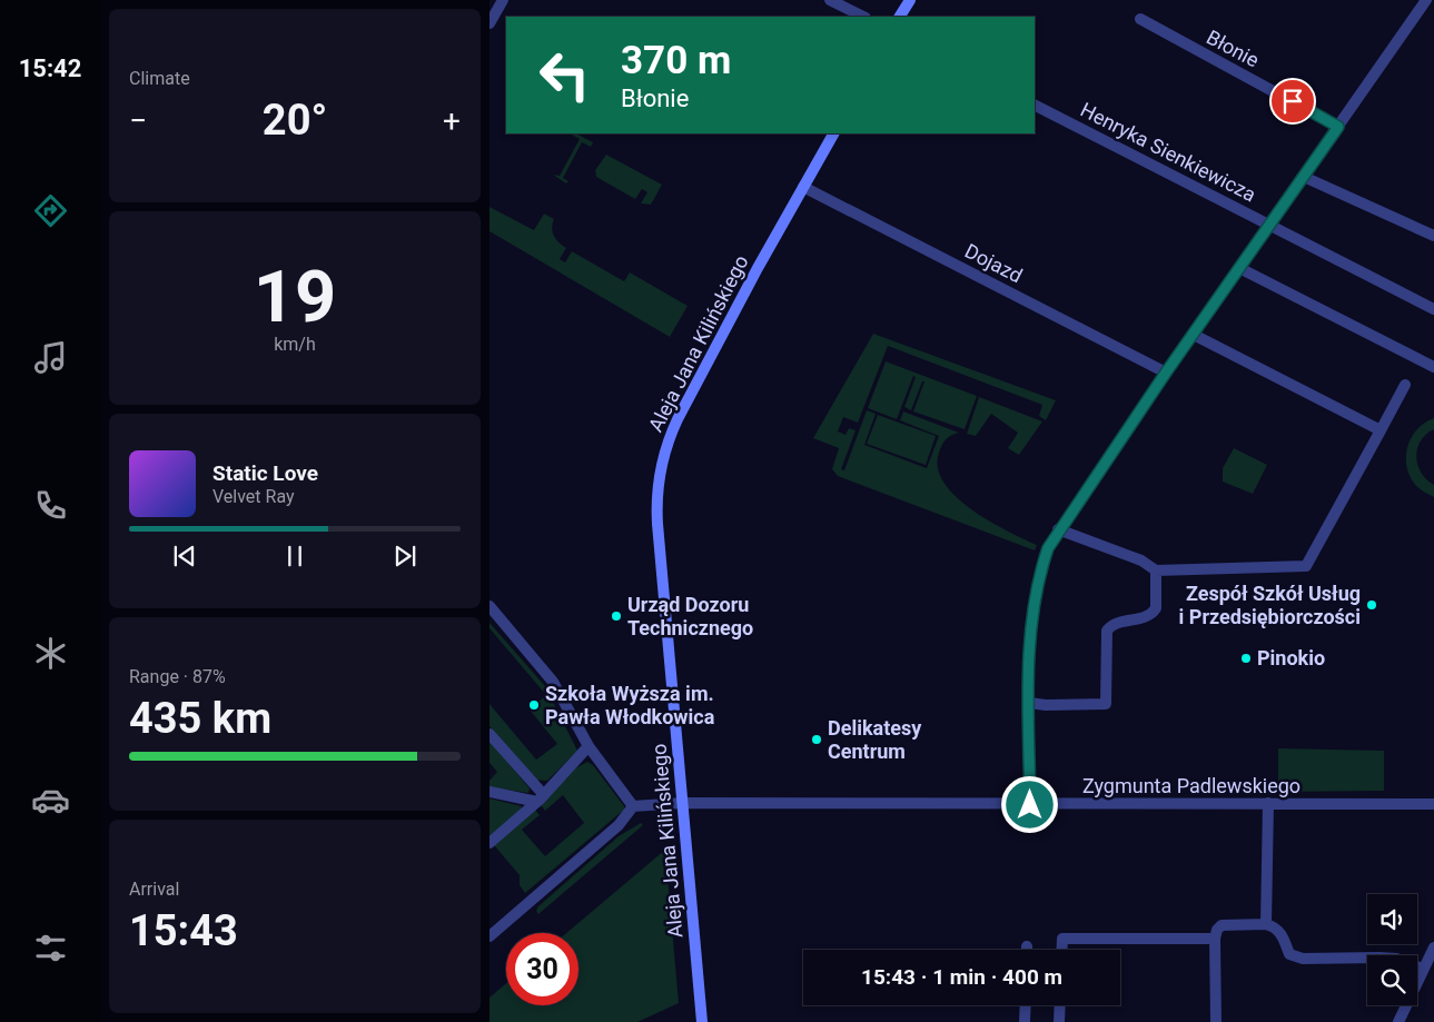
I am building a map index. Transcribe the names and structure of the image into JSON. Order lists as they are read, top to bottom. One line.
{"streets":{"main road":["Aleja Jana Kilińskiego"],"street":["Błonie","Henryka Sienkiewicza","Dojazd","Zygmunta Padlewskiego"]},"crossings":[["Dojazd","Aleja Jana Kilińskiego"],["Aleja Jana Kilińskiego","Zygmunta Padlewskiego"]],"places":["Zespół Szkół Usług i Przedsiębiorczości","Urząd Dozoru Technicznego","Pinokio","Szkoła Wyższa im. Pawła Włodkowica","Delikatesy Centrum"],"page":{"tabs":"15:42","tile":["Climate",["19","km/h"],["Range · 87%","435 km"],["Arrival","15:43"]],"turn":["370 m","Błonie"],"heat":["−","20°","+"],"song":["Static Love","Velvet Ray"],"limit":"30","trip":"15:43 · 1 min · 400 m"}}
